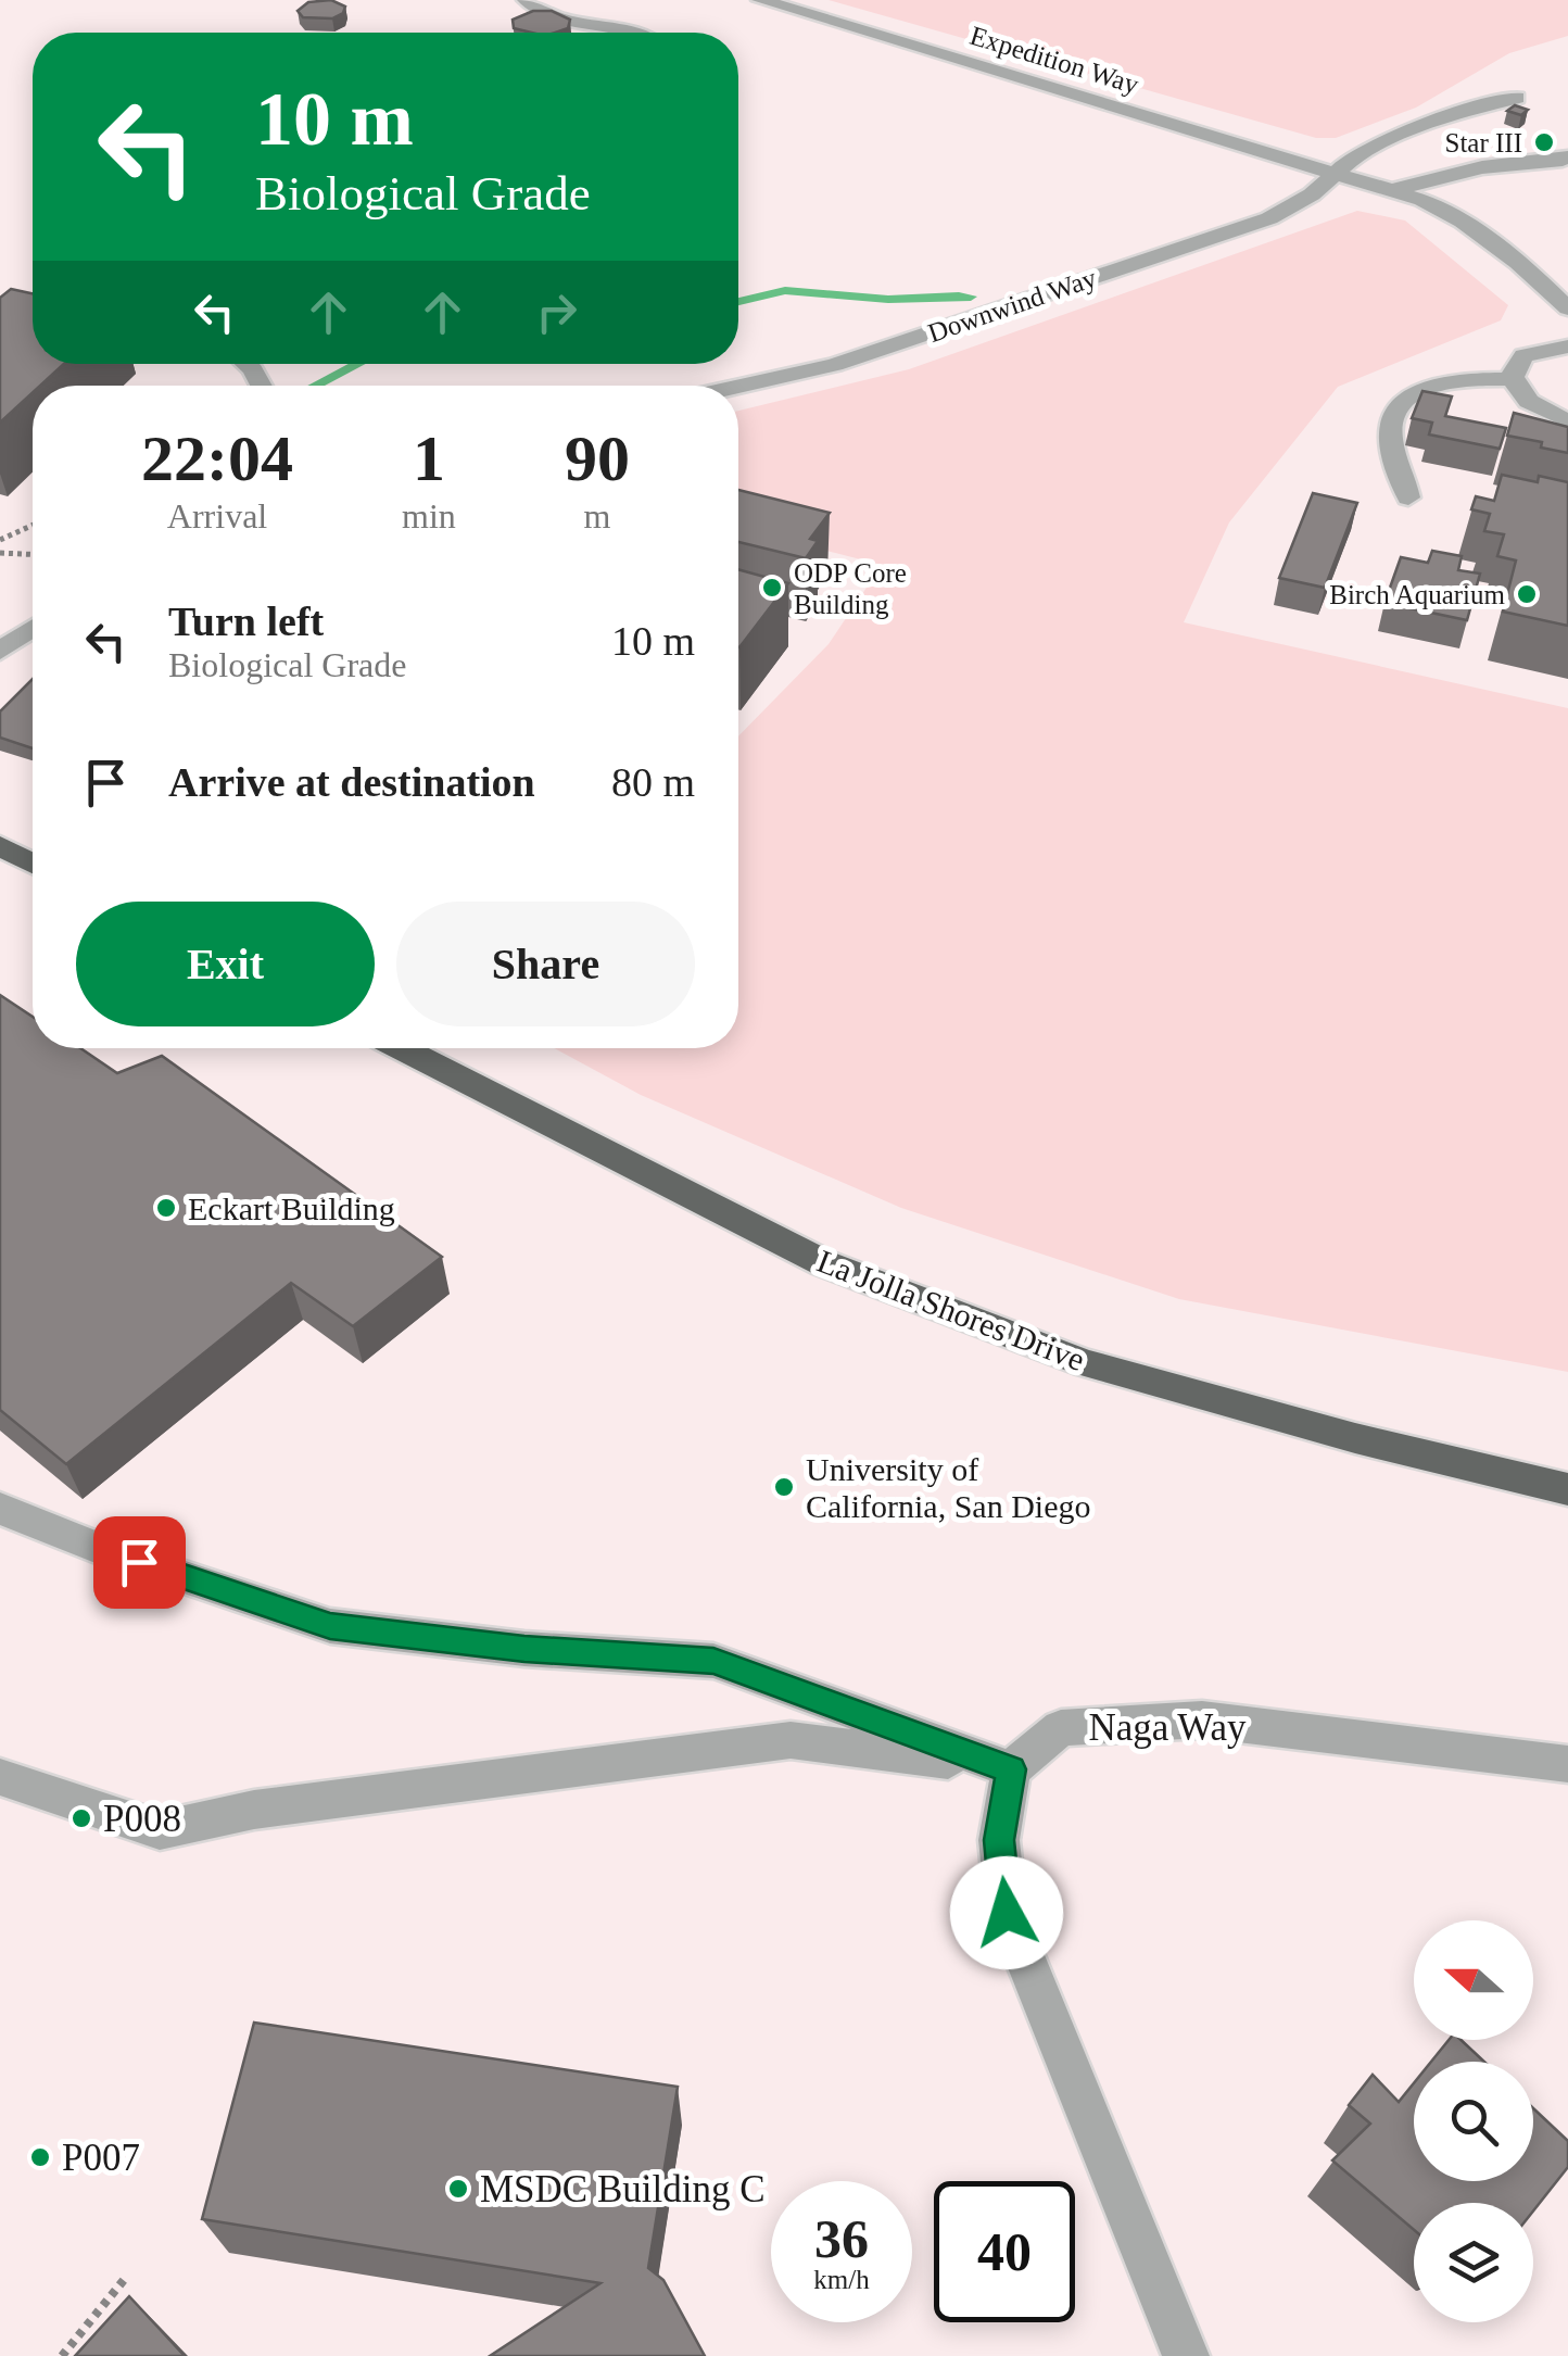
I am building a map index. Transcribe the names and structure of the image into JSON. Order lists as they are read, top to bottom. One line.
{"streets":{"main road":["La Jolla Shores Drive"],"street":["Expedition Way","Downwind Way","Naga Way"]},"crossings":[["Expedition Way","Downwind Way"]],"places":["Star III","ODP Core Building","Birch Aquarium","Eckart Building","University of California, San Diego","P008","P007","MSDC Building C"],"north":"left","page":{"turn":["10 m","Biological Grade"],"eta":["22:04","Arrival","1","min","90","m"],"list":[{"name":"Turn left","note":"Biological Grade","value":"10 m"},{"name":"Arrive at destination","value":"80 m"}],"buttons":["Exit","Share"],"speed":"36 km/h","limit":"40"}}
